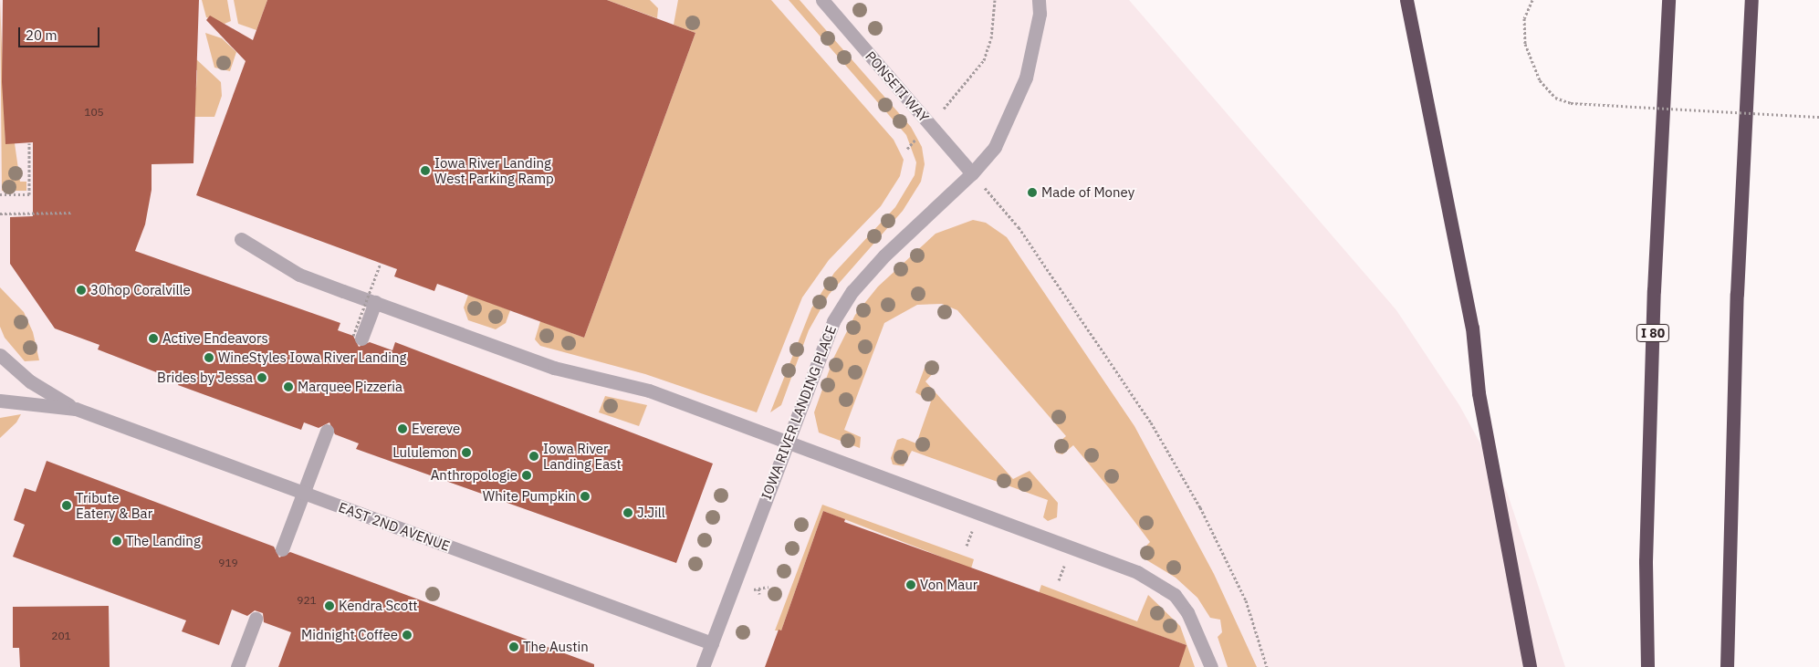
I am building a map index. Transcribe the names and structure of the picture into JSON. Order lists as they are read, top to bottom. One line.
{"streets":{"highway":["I 80"],"street":["PONSETI WAY","IOWA RIVER LANDING PLACE","EAST 2ND AVENUE"]},"crossings":[["PONSETI WAY","IOWA RIVER LANDING PLACE"],["IOWA RIVER LANDING PLACE","EAST 2ND AVENUE"]],"places":["Iowa River Landing West Parking Ramp","Made of Money","30hop Coralville","Active Endeavors","WineStyles Iowa River Landing","Brides by Jessa","Marquee Pizzeria","Evereve","Lululemon","Iowa River Landing East","Anthropologie","White Pumpkin","Tribute Eatery & Bar","J.Jill","The Landing","Von Maur","Kendra Scott","Midnight Coffee","The Austin"],"house_numbers":["105","919","921","201"],"scale_bar":"20 m"}
